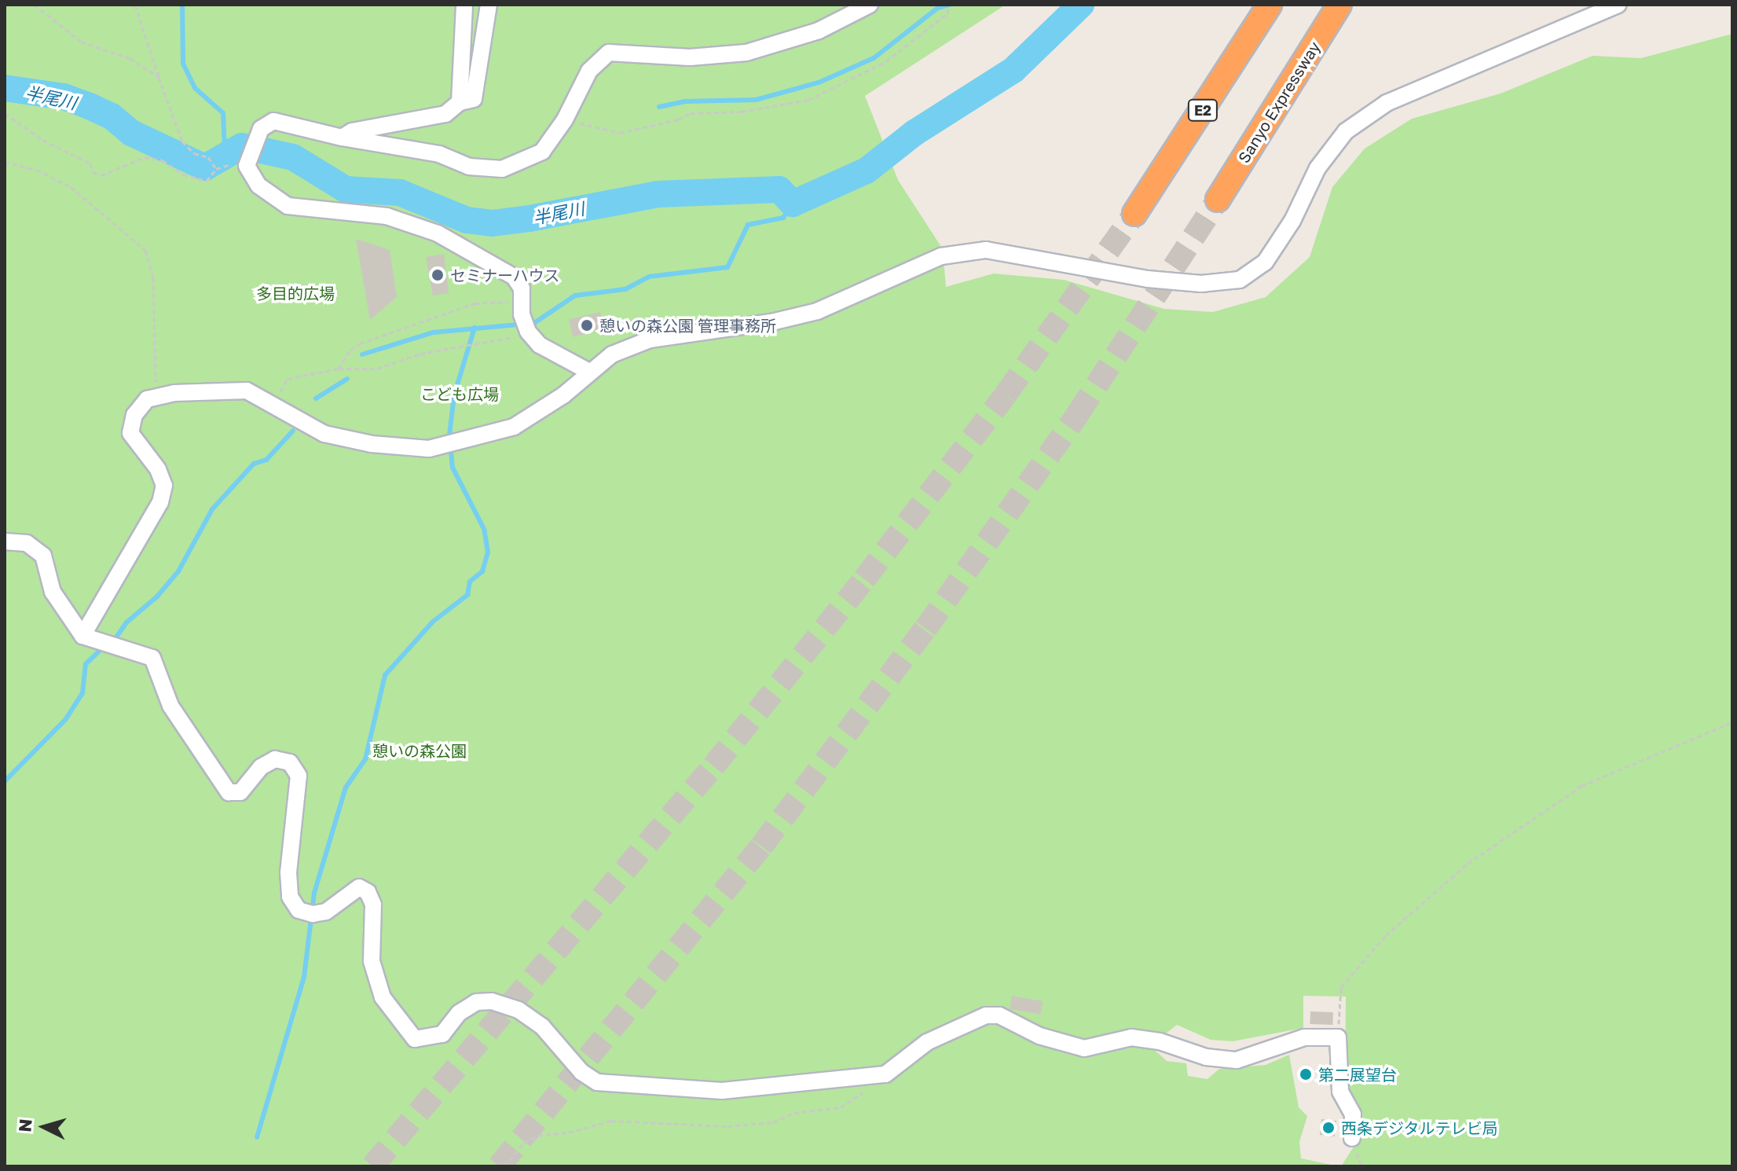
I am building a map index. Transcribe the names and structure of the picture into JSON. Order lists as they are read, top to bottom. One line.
{"streets":{"highway":["Sanyo Expressway","E2"]},"water":["半尾川"],"parks":["多目的広場","こども広場","憩いの森公園"],"places":["セミナーハウス","憩いの森公園 管理事務所","第二展望台","西条デジタルテレビ局"],"north":"left"}
